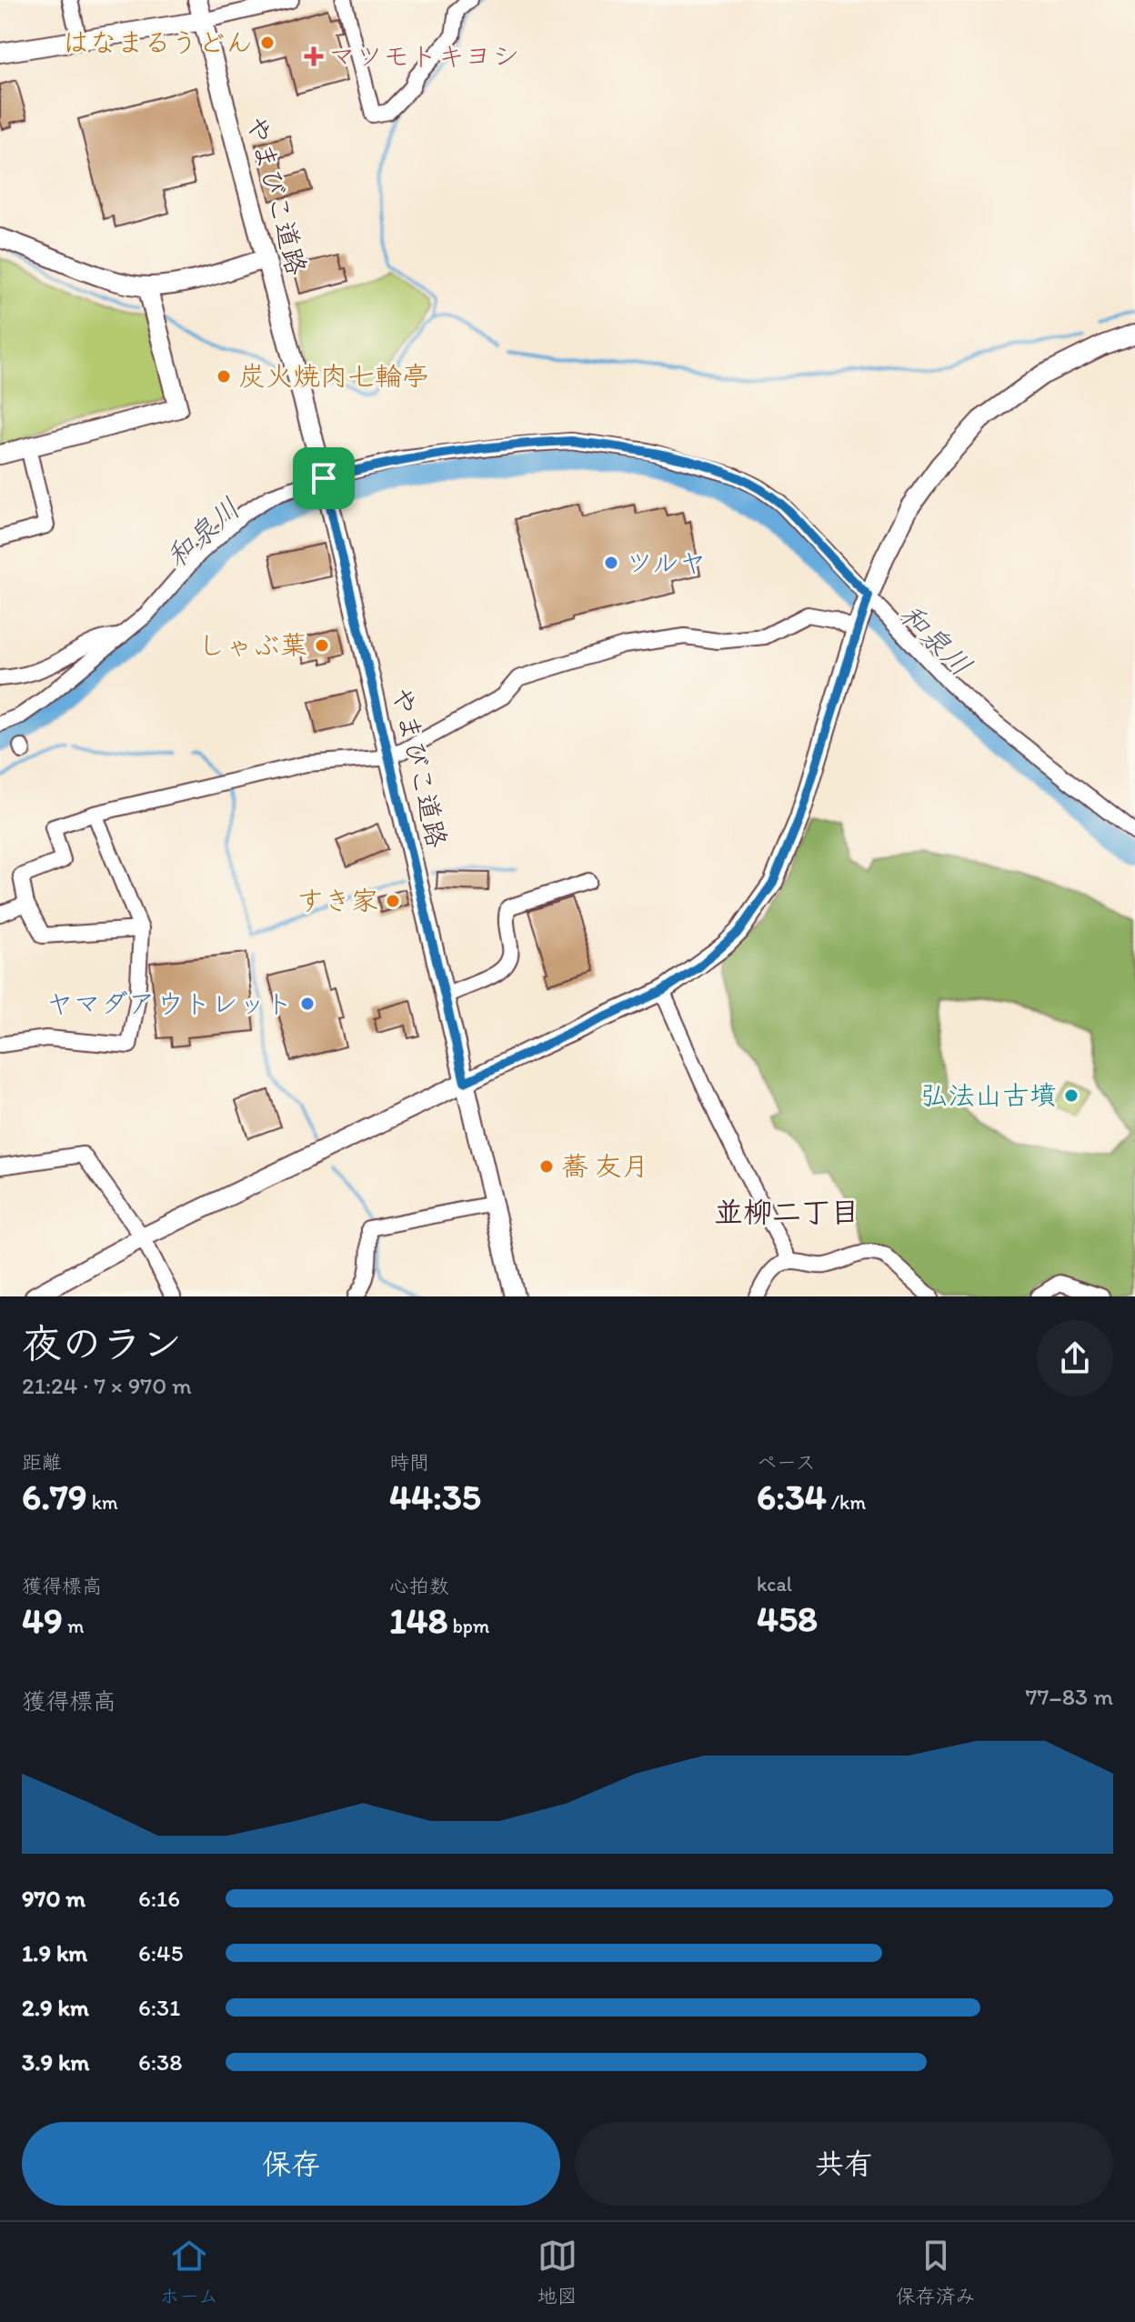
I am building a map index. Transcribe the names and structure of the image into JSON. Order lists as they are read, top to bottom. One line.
{"streets":{"street":["やまびこ道路"]},"districts":["並柳二丁目"],"water":["和泉川"],"places":{"other":["はなまるうどん","炭火焼肉七輪亭","ツルヤ","しゃぶ葉","すき家","ヤマダアウトレット","弘法山古墳","蕎 友月"],"health":["マツモトキヨシ"]},"page":{"heading":["夜のラン","21:24 · 7 × 970 m"],"stats":[["距離","6.79 km"],["時間","44:35"],["ペース","6:34 /km"],["獲得標高","49 m"],["心拍数","148 bpm"],["kcal","458"]],"chart":["獲得標高","77–83 m"],"list":[{"name":"970 m","note":"6:16"},{"name":"1.9 km","note":"6:45"},{"name":"2.9 km","note":"6:31"},{"name":"3.9 km","note":"6:38"}],"buttons":["保存","共有"],"tabs":["ホーム","地図","保存済み"]}}
